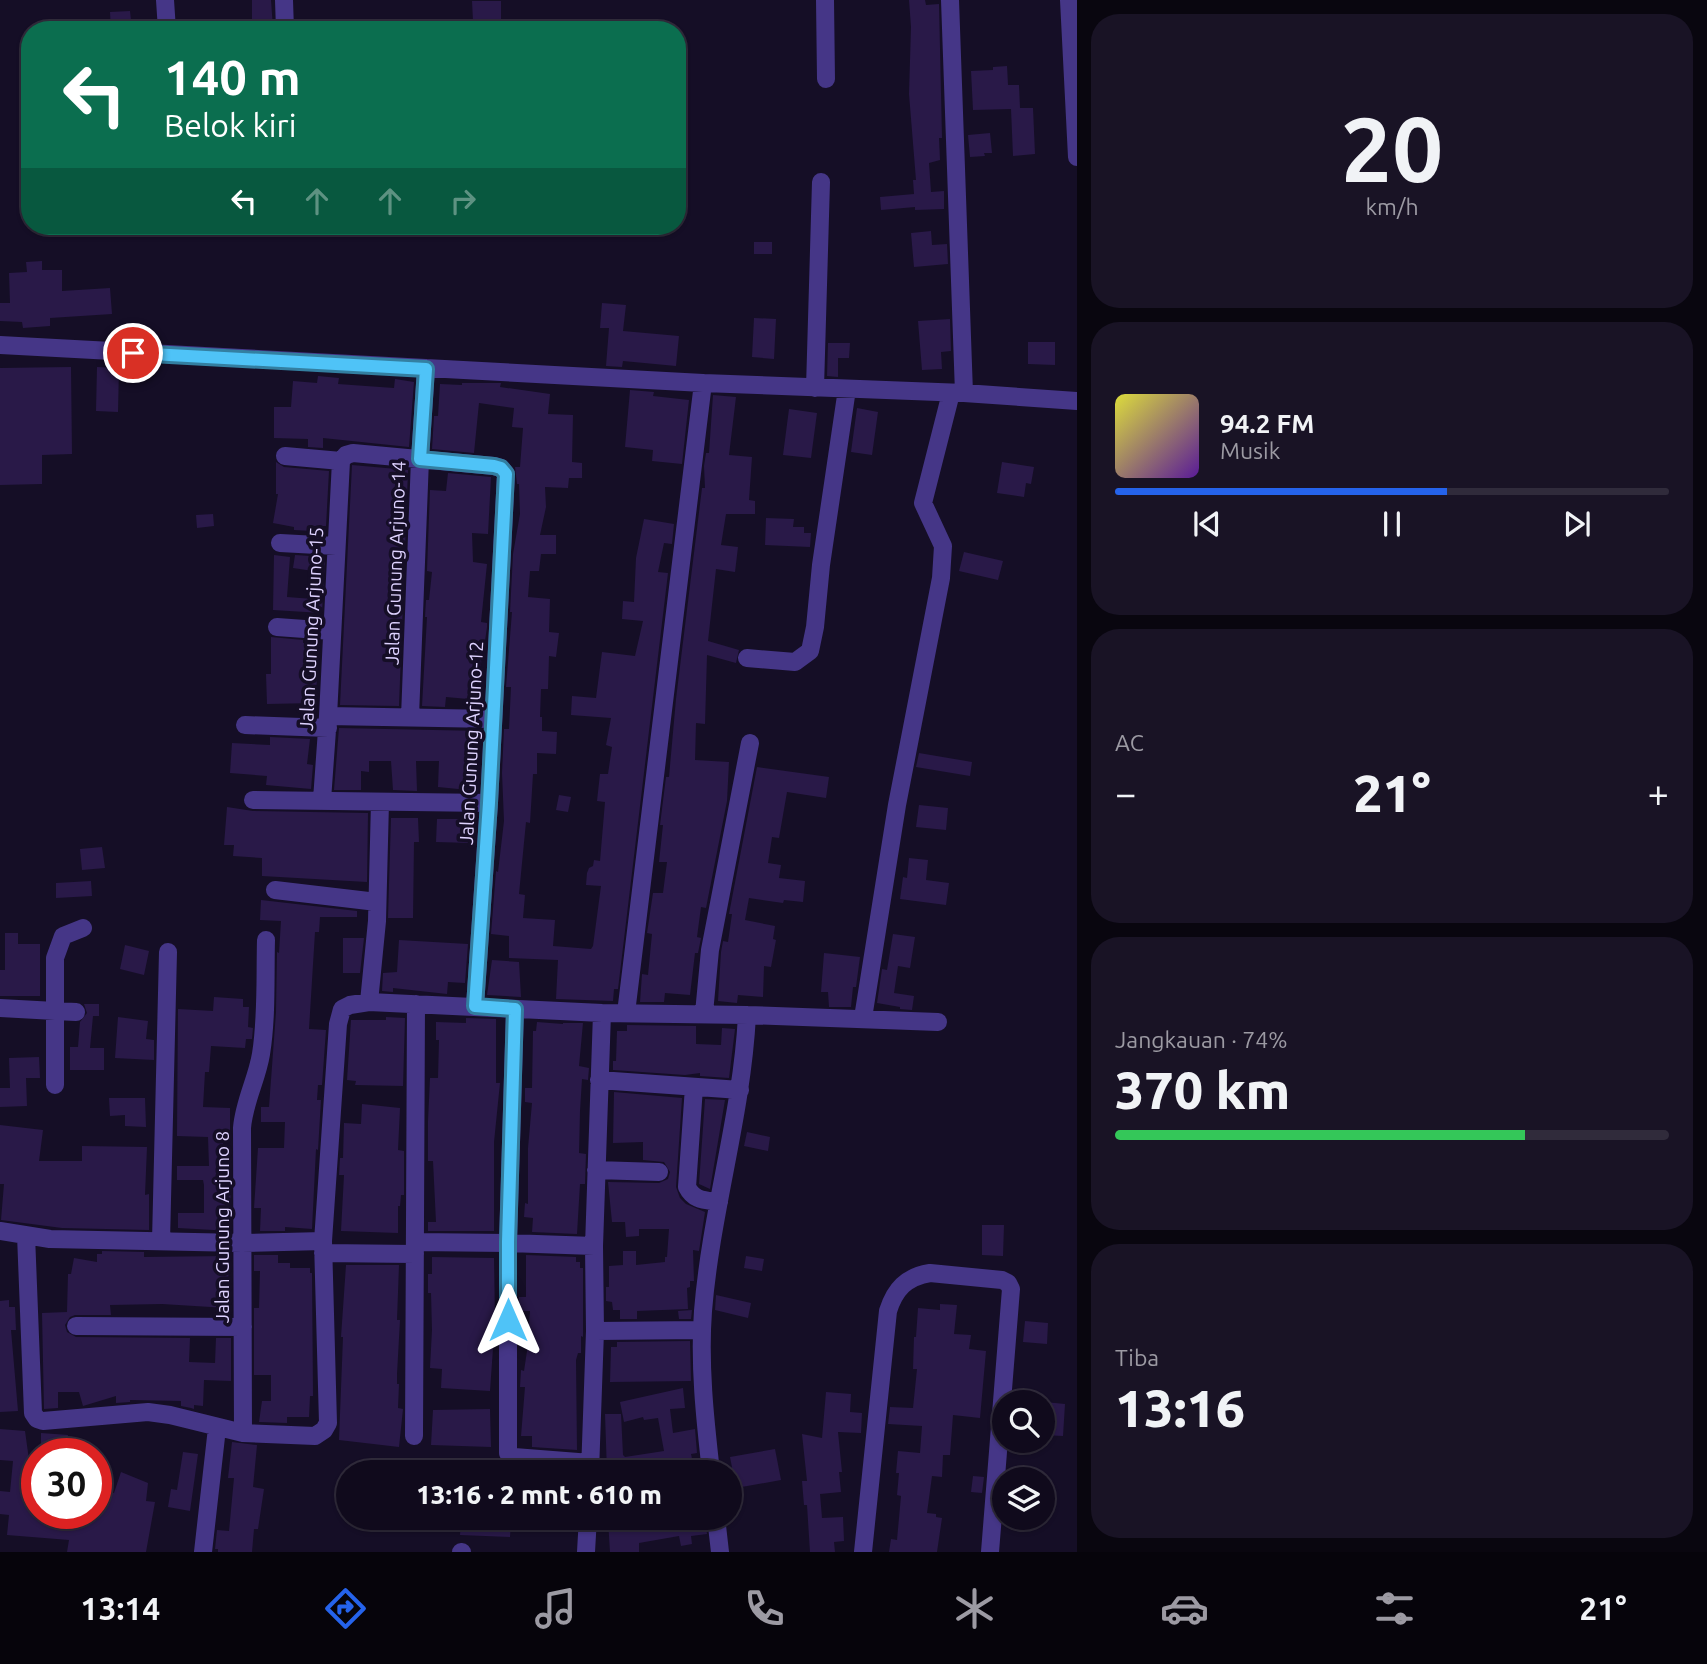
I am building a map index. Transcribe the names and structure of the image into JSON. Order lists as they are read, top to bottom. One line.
{"streets":{"street":["Jalan Gunung Arjuno-14","Jalan Gunung Arjuno-15","Jalan Gunung Arjuno-12","Jalan Gunung Arjuno 8"]},"crossings":[["Jalan Gunung Arjuno-14","Jalan Gunung Arjuno-12"]],"page":{"tile":[["20","km/h"],"AC",["Jangkauan · 74%","370 km"],["Tiba","13:16"]],"turn":["140 m","Belok kiri"],"song":["94.2 FM","Musik"],"heat":["−","21°","+"],"limit":"30","trip":"13:16 · 2 mnt · 610 m","tabs":["13:14","21°"]}}
